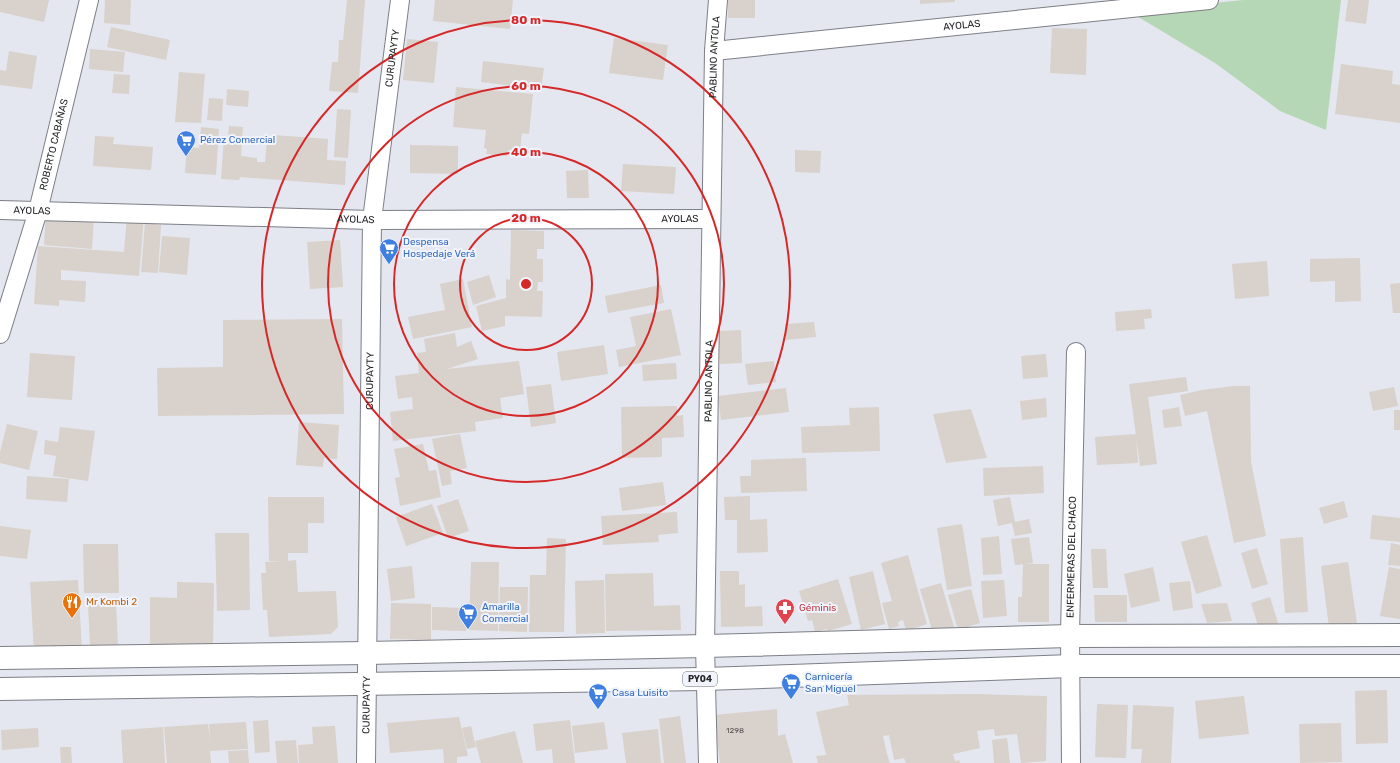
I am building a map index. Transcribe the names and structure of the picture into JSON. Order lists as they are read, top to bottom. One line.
{"streets":{"main road":["PY04"],"street":["AYOLAS","CURUPAYTY","PABLINO ANTOLA","ROBERTO CABAÑAS","ENFERMERAS DEL CHACO"]},"crossings":[["AYOLAS","CURUPAYTY"],["AYOLAS","PABLINO ANTOLA"],["AYOLAS","ROBERTO CABAÑAS"],["CURUPAYTY","PY04"],["PABLINO ANTOLA","PY04"],["ENFERMERAS DEL CHACO","PY04"]],"places":{"supermarket":["Pérez Comercial","Despensa Hospedaje Verá","Amarilla Comercial","Carnicería San Miguel","Casa Luisito"],"restaurant":["Mr Kombi 2"],"pharmacy":["Géminis"]},"house_numbers":["1298"],"rings":["80 m","60 m","40 m","20 m"]}
